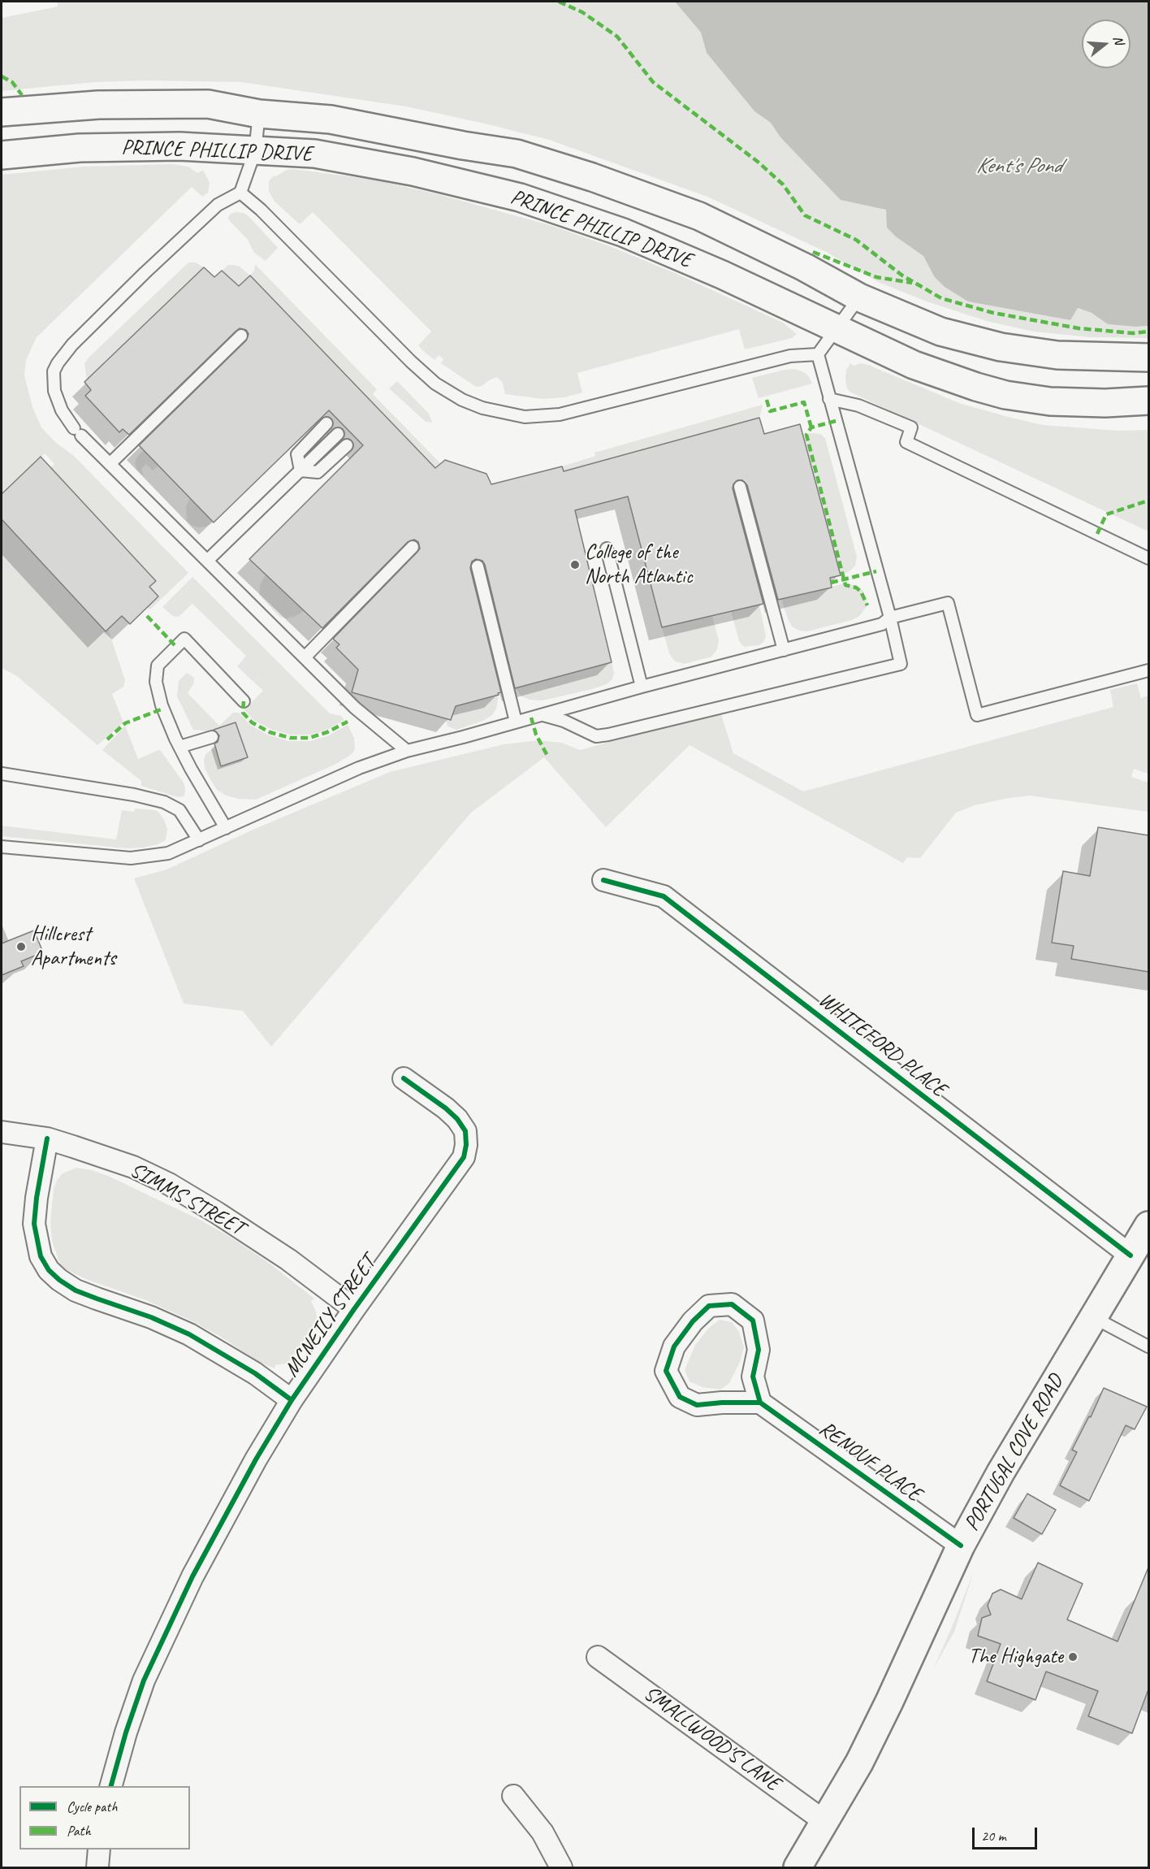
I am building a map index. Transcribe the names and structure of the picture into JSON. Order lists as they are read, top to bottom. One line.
{"streets":{"main road":["PRINCE PHILLIP DRIVE","PORTUGAL COVE ROAD"],"street":["WHITEFORD PLACE","SIMMS STREET","MCNEILY STREET","RENOUF PLACE","SMALLWOOD'S LANE"]},"crossings":[["WHITEFORD PLACE","PORTUGAL COVE ROAD"],["SIMMS STREET","MCNEILY STREET"],["PORTUGAL COVE ROAD","RENOUF PLACE"],["PORTUGAL COVE ROAD","SMALLWOOD'S LANE"]],"water":["Kent's Pond"],"places":["College of the North Atlantic","Hillcrest Apartments","The Highgate"],"legend":["Cycle path","Path"],"scale_bar":"20 m","north":"right"}
